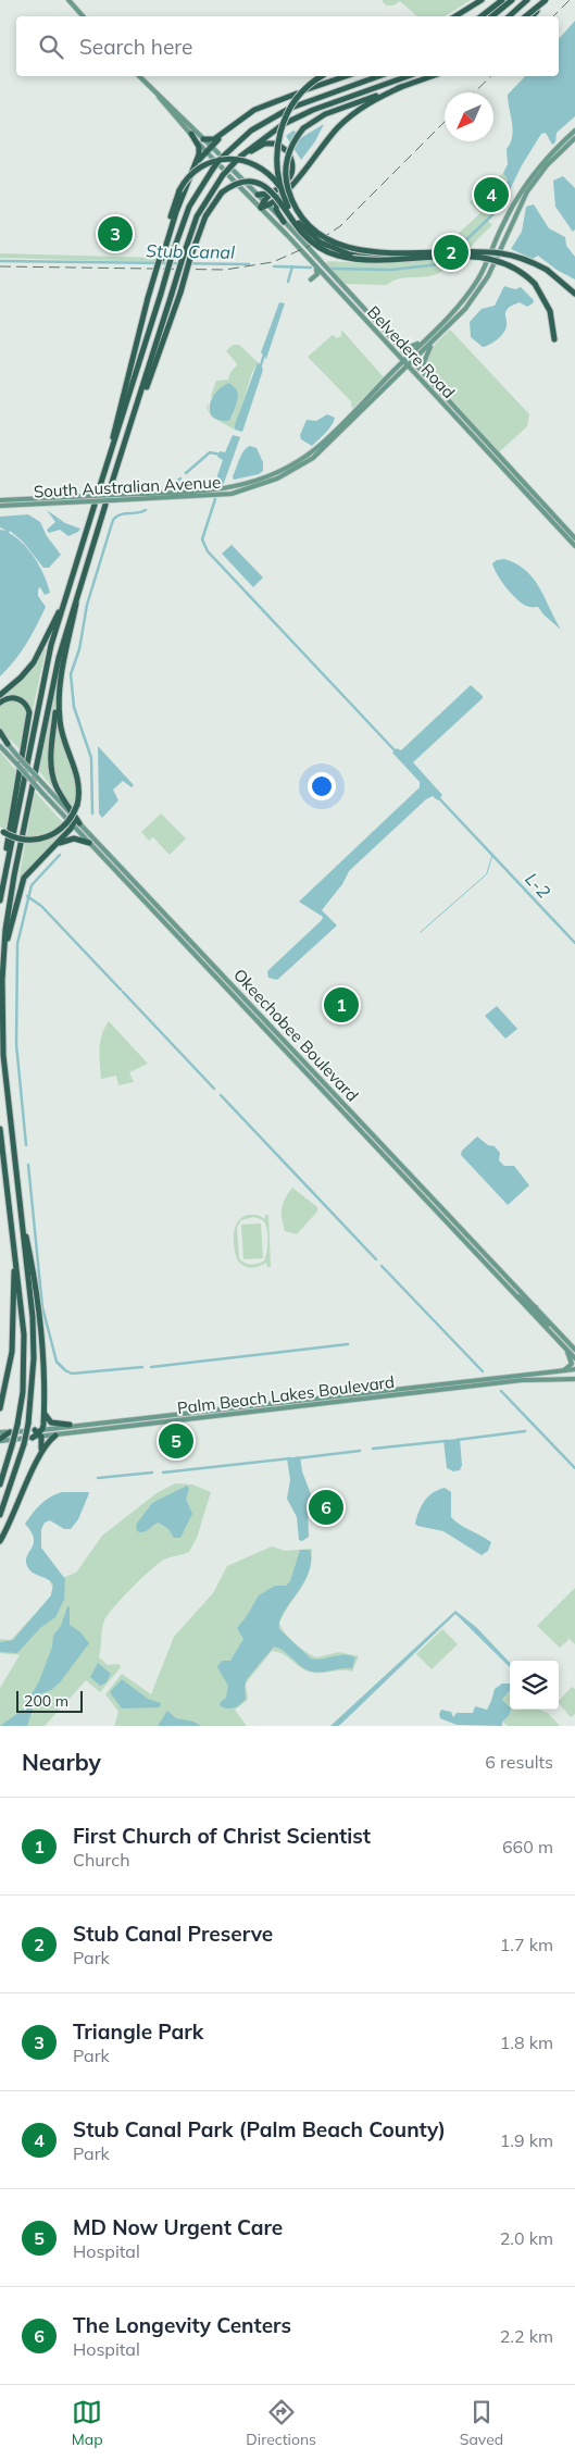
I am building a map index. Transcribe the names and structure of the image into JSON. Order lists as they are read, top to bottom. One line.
{"streets":{"main road":["Belvedere Road","South Australian Avenue","Okeechobee Boulevard","Palm Beach Lakes Boulevard"]},"crossings":[["Belvedere Road","South Australian Avenue"]],"water":["Stub Canal","L-2"],"scale_bar":"200 m","north":"bottom left","page":{"search":"Search here","pins":["4","3","2","1","5","6"],"scale":"200 m","heading":["Nearby","6 results"],"list":[{"mark":"1","name":"First Church of Christ Scientist","note":"Church","value":"660 m"},{"mark":"2","name":"Stub Canal Preserve","note":"Park","value":"1.7 km"},{"mark":"3","name":"Triangle Park","note":"Park","value":"1.8 km"},{"mark":"4","name":"Stub Canal Park (Palm Beach County)","note":"Park","value":"1.9 km"},{"mark":"5","name":"MD Now Urgent Care","note":"Hospital","value":"2.0 km"},{"mark":"6","name":"The Longevity Centers","note":"Hospital","value":"2.2 km"}],"nav":["Map","Directions","Saved"]}}
